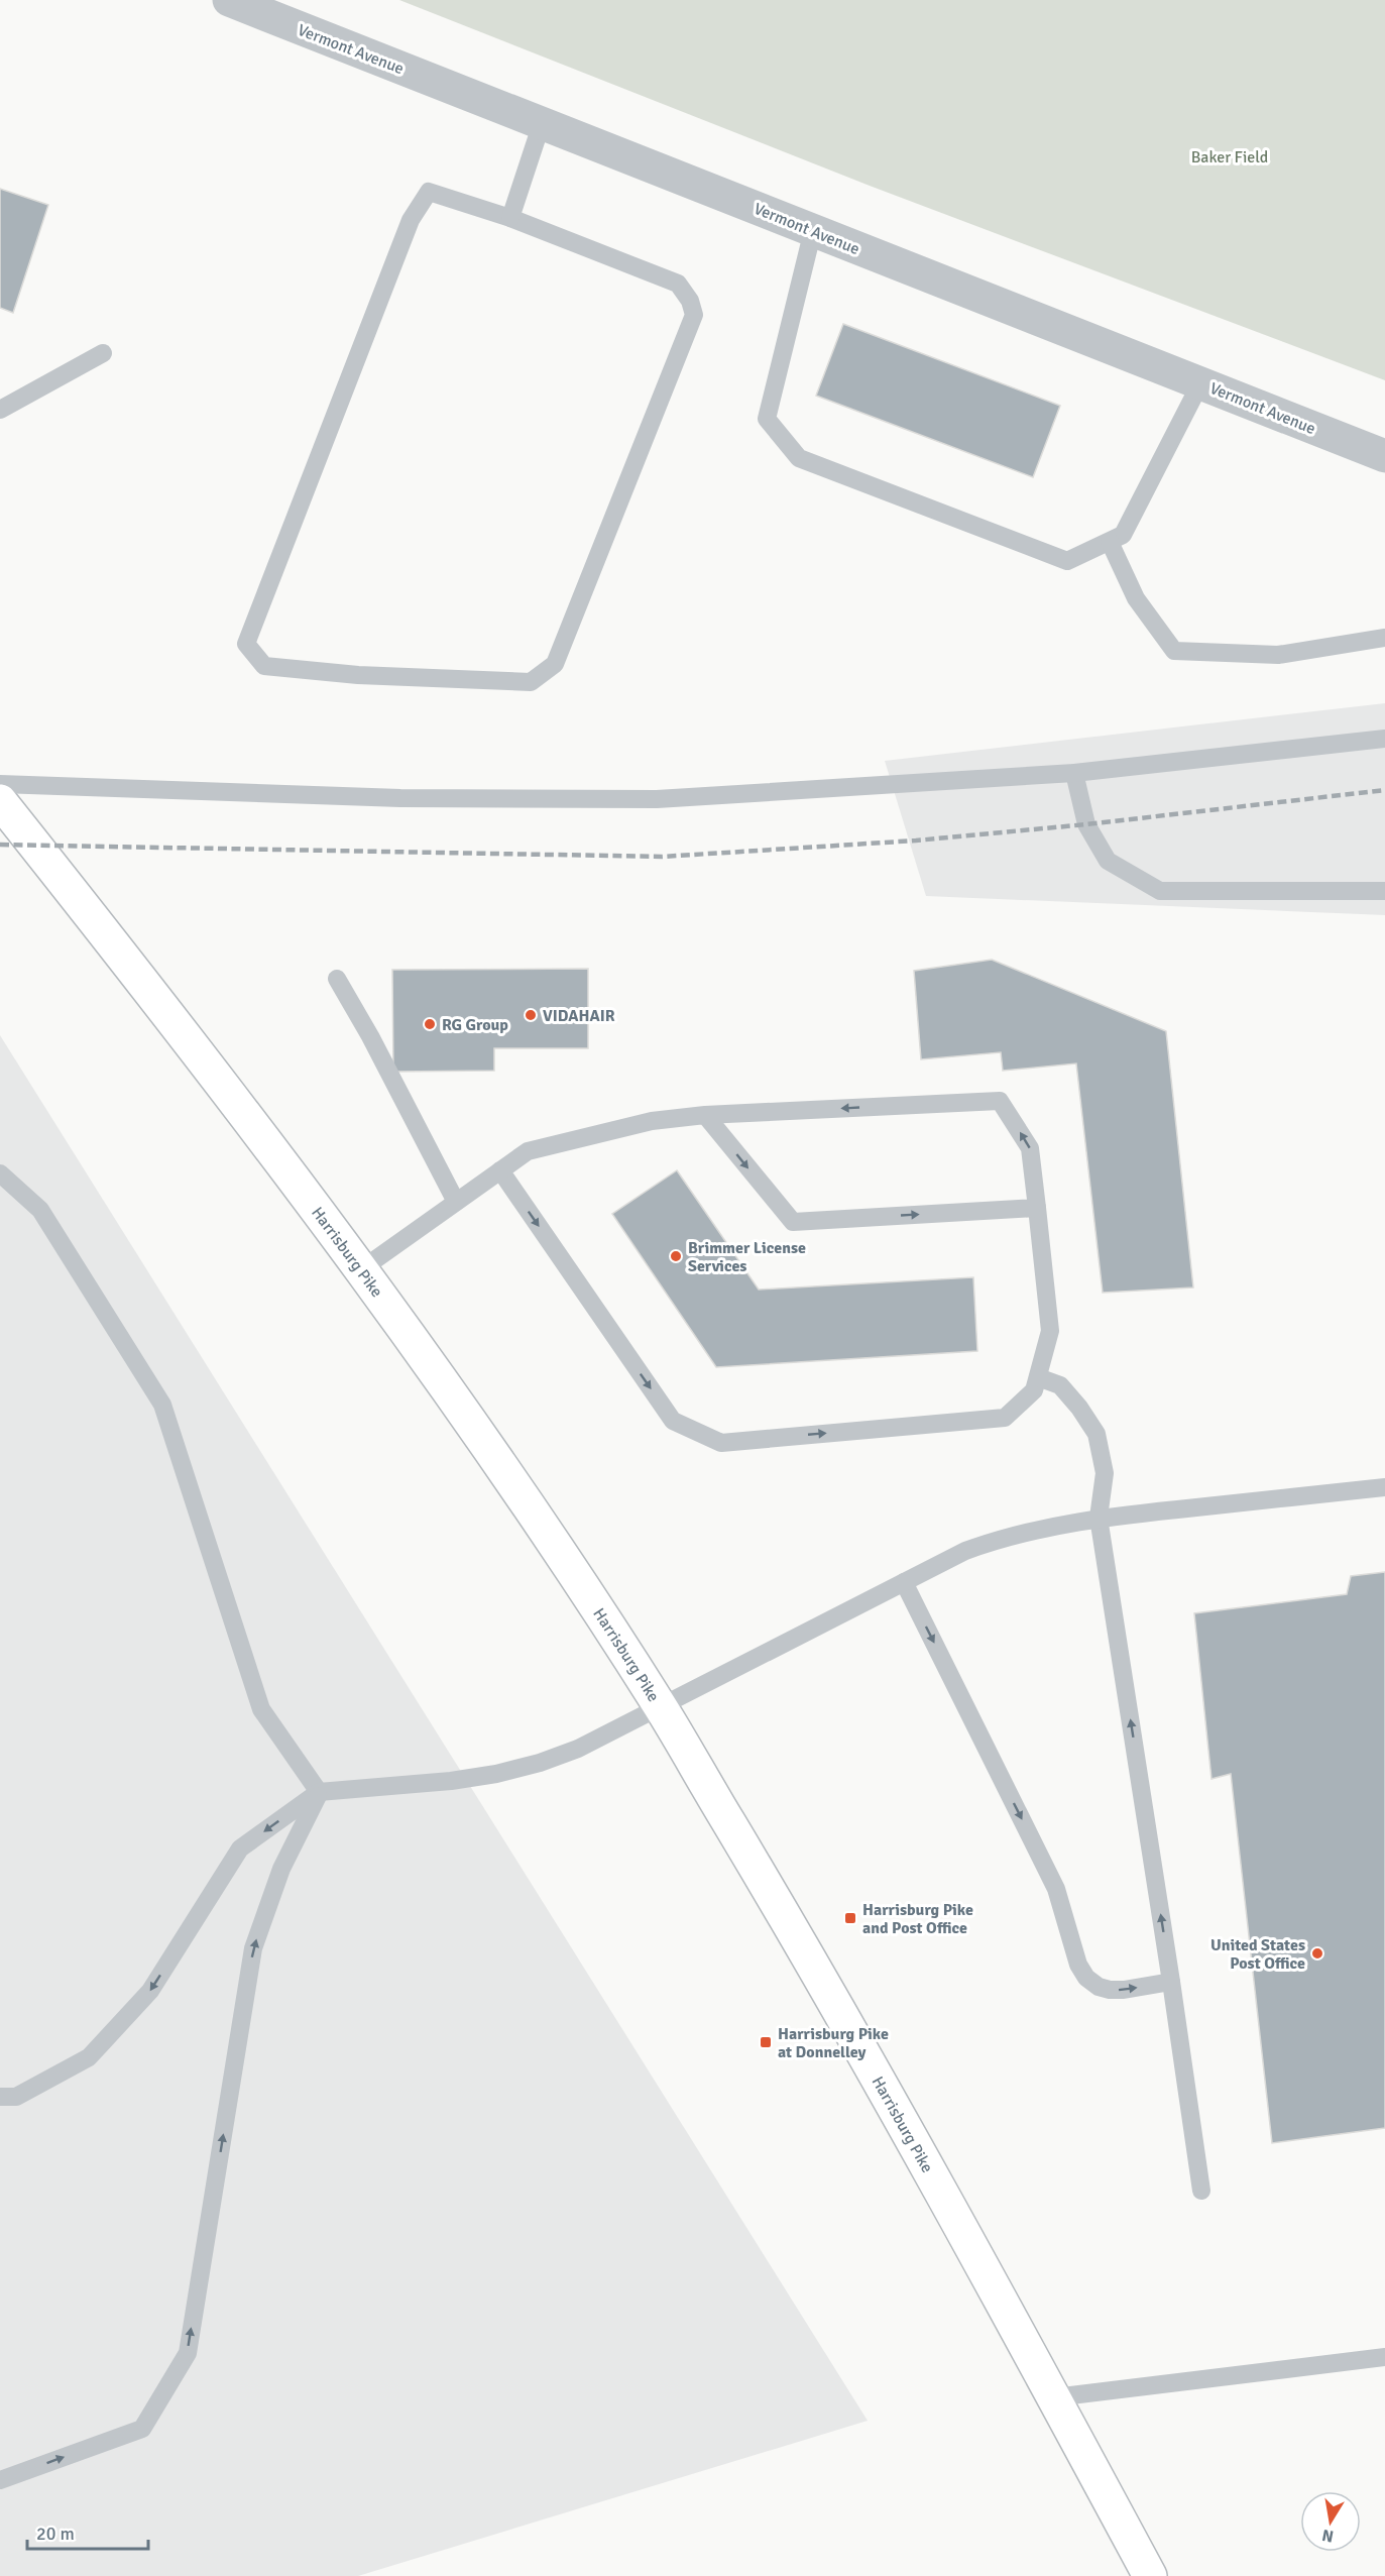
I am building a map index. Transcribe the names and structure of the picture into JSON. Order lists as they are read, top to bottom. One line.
{"streets":{"main road":["Harrisburg Pike"],"street":["Vermont Avenue"]},"parks":["Baker Field"],"places":{"other":["VIDAHAIR","RG Group","Brimmer License Services","United States Post Office"],"transit":["Harrisburg Pike and Post Office","Harrisburg Pike at Donnelley"]},"scale_bar":"20 m","north":"bottom"}
